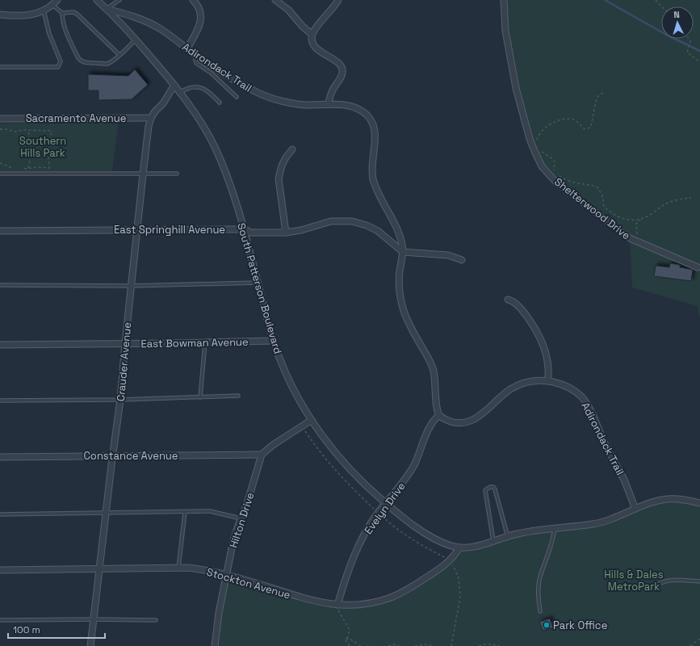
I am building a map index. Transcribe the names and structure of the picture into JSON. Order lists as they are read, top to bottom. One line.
{"streets":{"street":["Adirondack Trail","Sacramento Avenue","Shelterwood Drive","East Springhill Avenue","South Patterson Boulevard","East Bowman Avenue","Crauder Avenue","Constance Avenue","Evelyn Drive","Hilton Drive","Stockton Avenue"]},"crossings":[["Adirondack Trail","East Springhill Avenue"],["Adirondack Trail","South Patterson Boulevard"],["Adirondack Trail","Evelyn Drive"],["Sacramento Avenue","Crauder Avenue"],["East Springhill Avenue","South Patterson Boulevard"],["East Springhill Avenue","Crauder Avenue"],["South Patterson Boulevard","East Bowman Avenue"],["South Patterson Boulevard","Crauder Avenue"],["South Patterson Boulevard","Evelyn Drive"],["South Patterson Boulevard","Stockton Avenue"],["East Bowman Avenue","Crauder Avenue"],["Crauder Avenue","Constance Avenue"],["Crauder Avenue","Stockton Avenue"],["Constance Avenue","Hilton Drive"],["Evelyn Drive","Stockton Avenue"],["Hilton Drive","Stockton Avenue"]],"parks":["Southern Hills Park","Hills & Dales MetroPark"],"places":["Park Office"],"scale_bar":"100 m","north":"top"}
